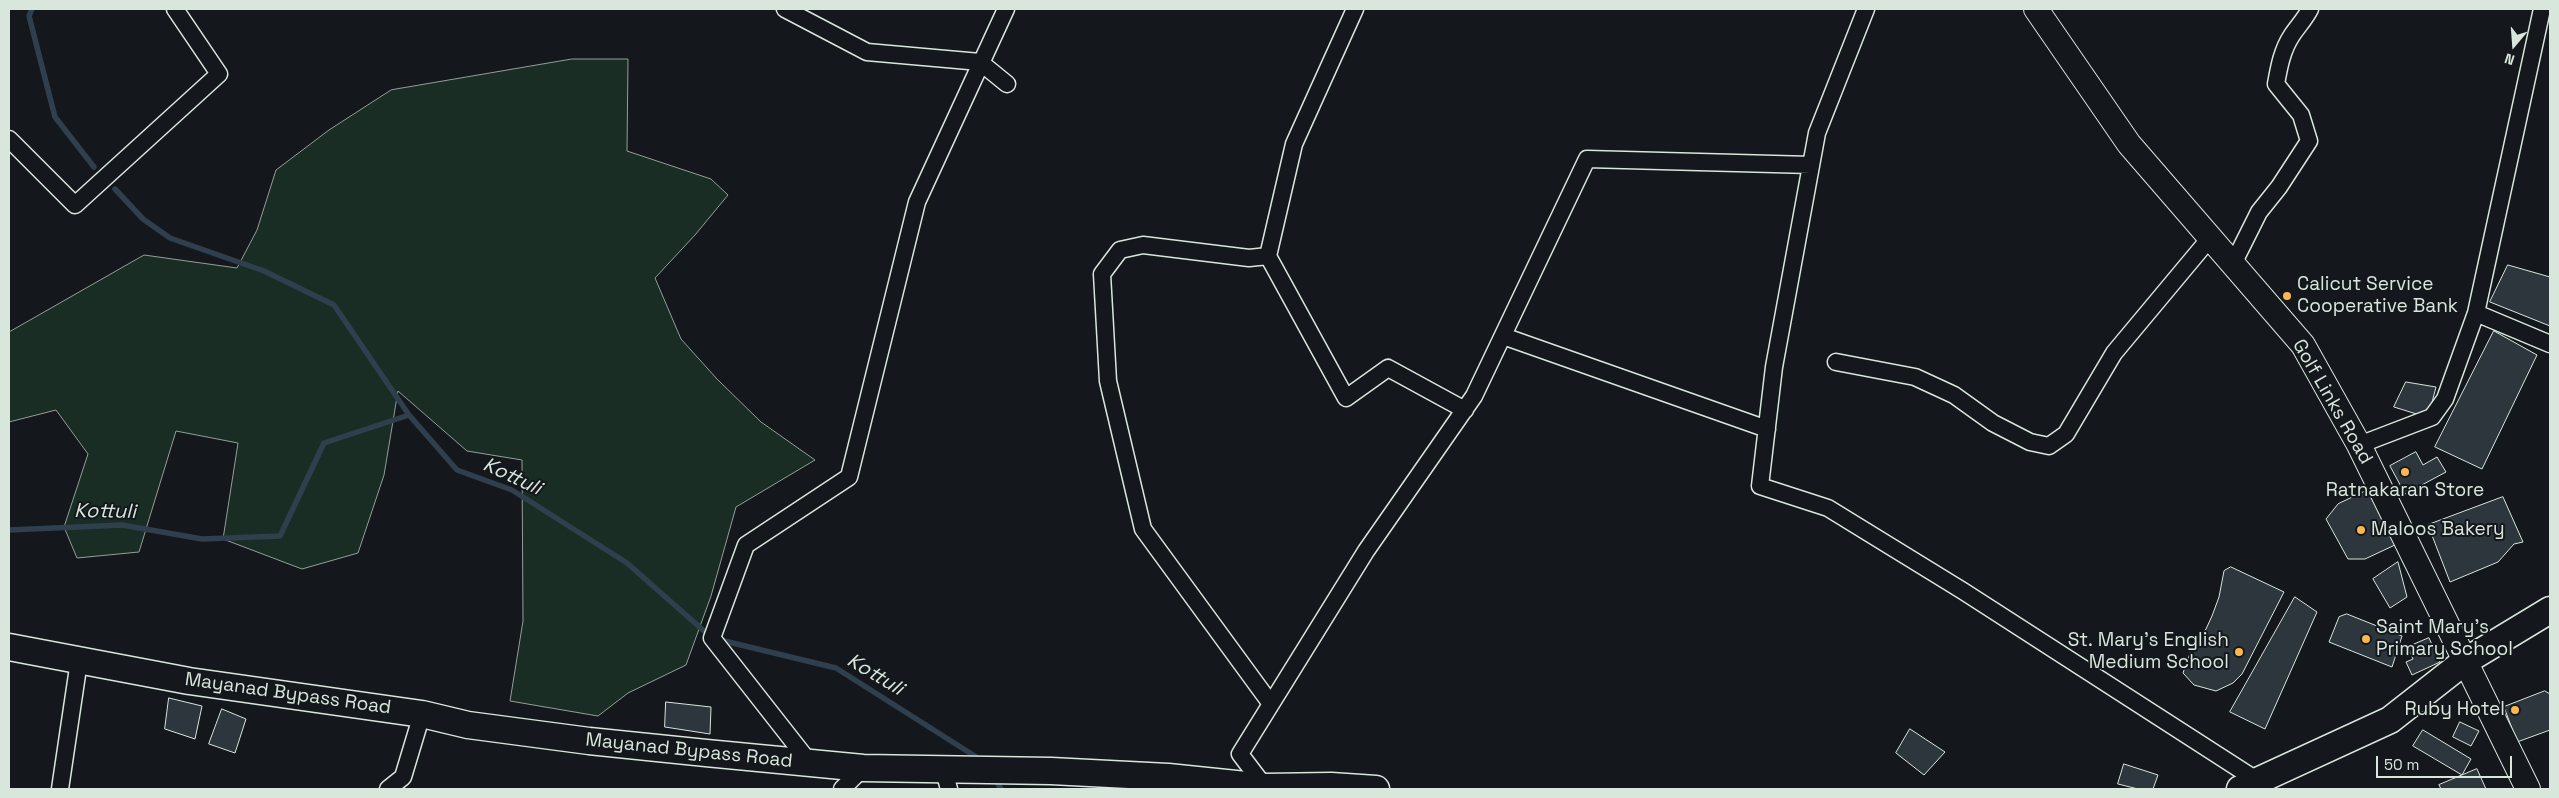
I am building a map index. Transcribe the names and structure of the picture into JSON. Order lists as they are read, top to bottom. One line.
{"streets":{"main road":["Golf Links Road","Mayanad Bypass Road"]},"water":["Kottuli"],"places":["Calicut Service Cooperative Bank","Ratnakaran Store","Maloos Bakery","Saint Mary's Primary School","St. Mary's English Medium School","Ruby Hotel"],"scale_bar":"50 m","north":"bottom"}
